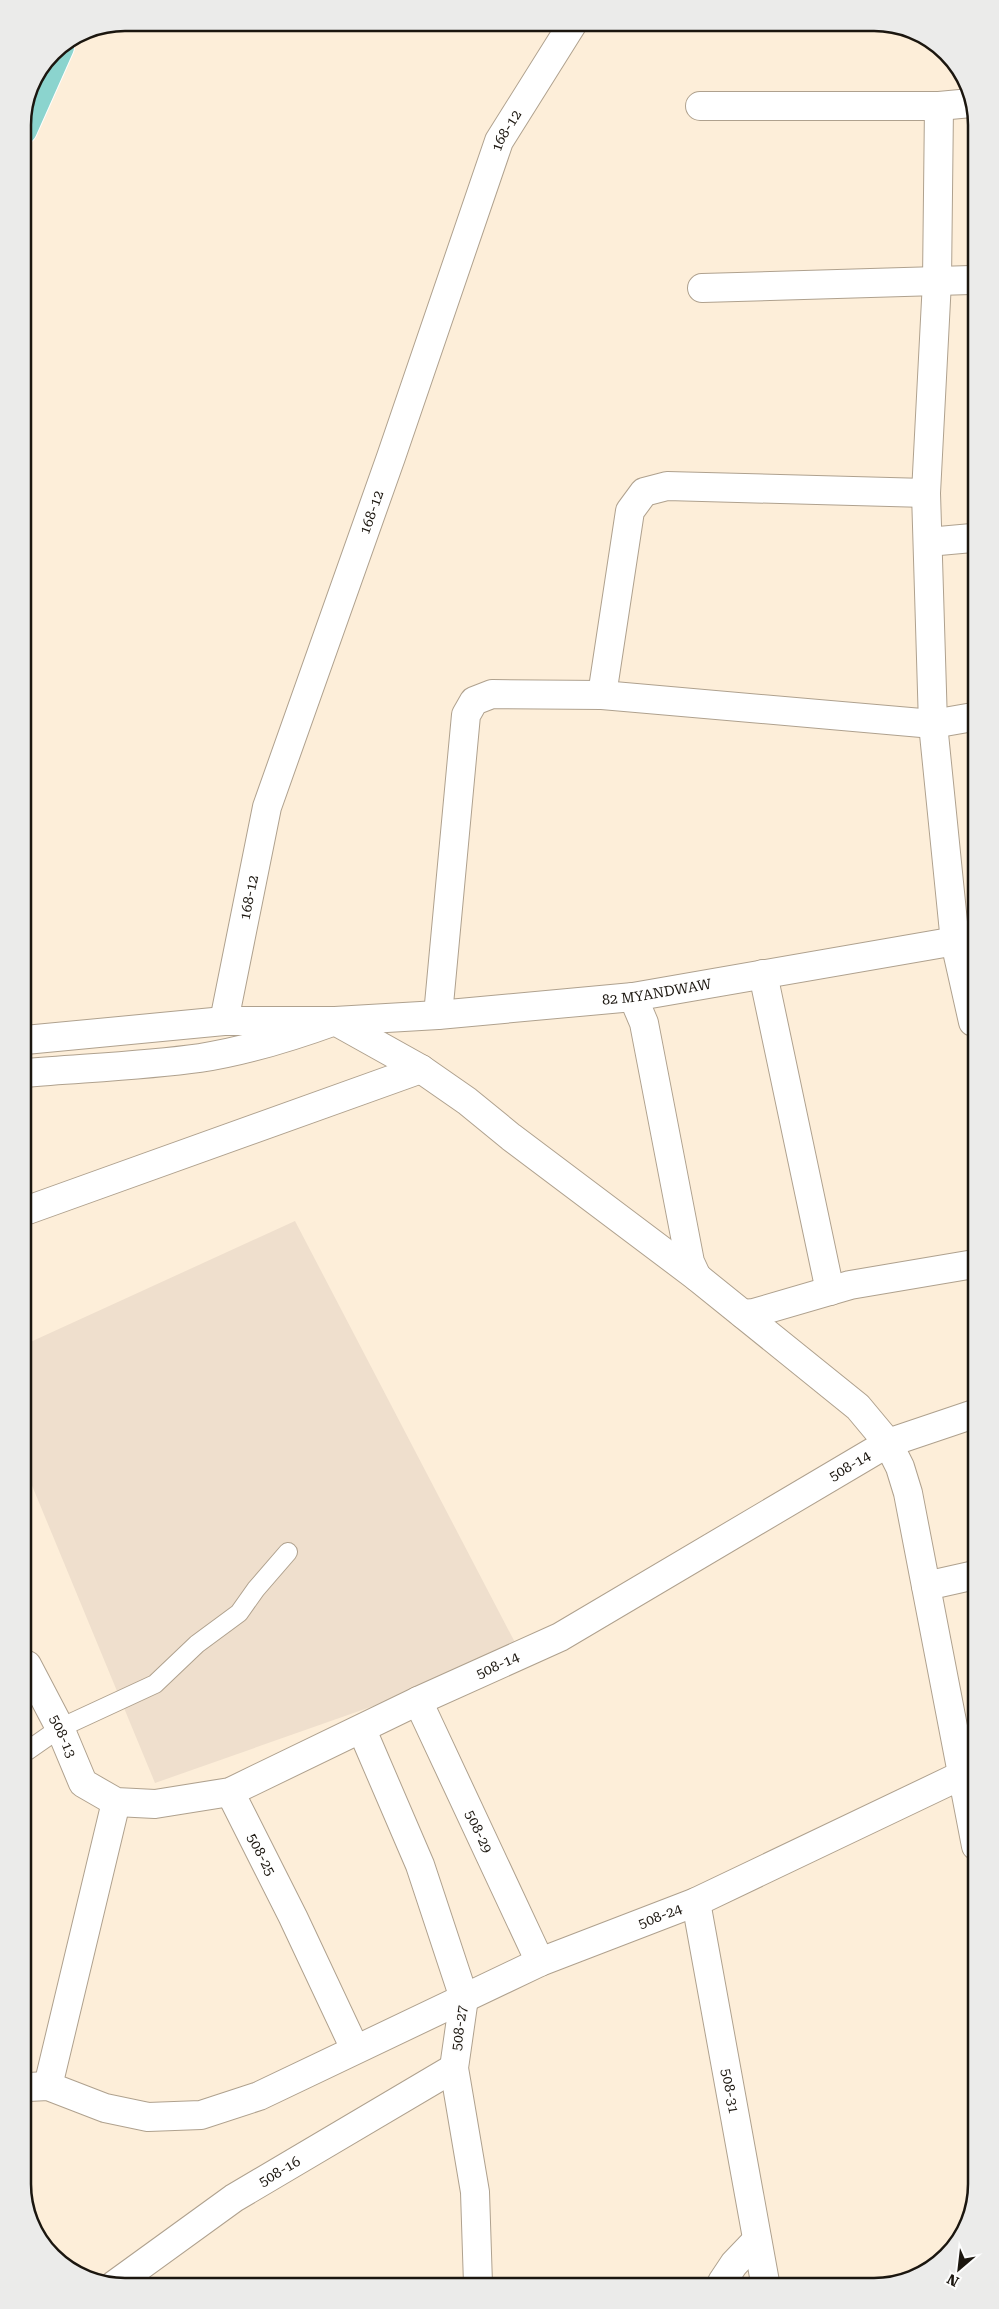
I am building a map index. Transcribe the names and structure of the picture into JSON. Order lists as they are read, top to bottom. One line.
{"streets":{"street":["168-12","82 MYANDWAW","508-14","508-13","508-29","508-25","508-24","508-27","508-31","508-16"]},"crossings":[["508-14","508-13"],["508-14","508-29"],["508-14","508-25"],["508-14","508-27"],["508-29","508-24"],["508-25","508-24"],["508-24","508-27"],["508-24","508-31"],["508-27","508-16"]],"north":"bottom left"}
